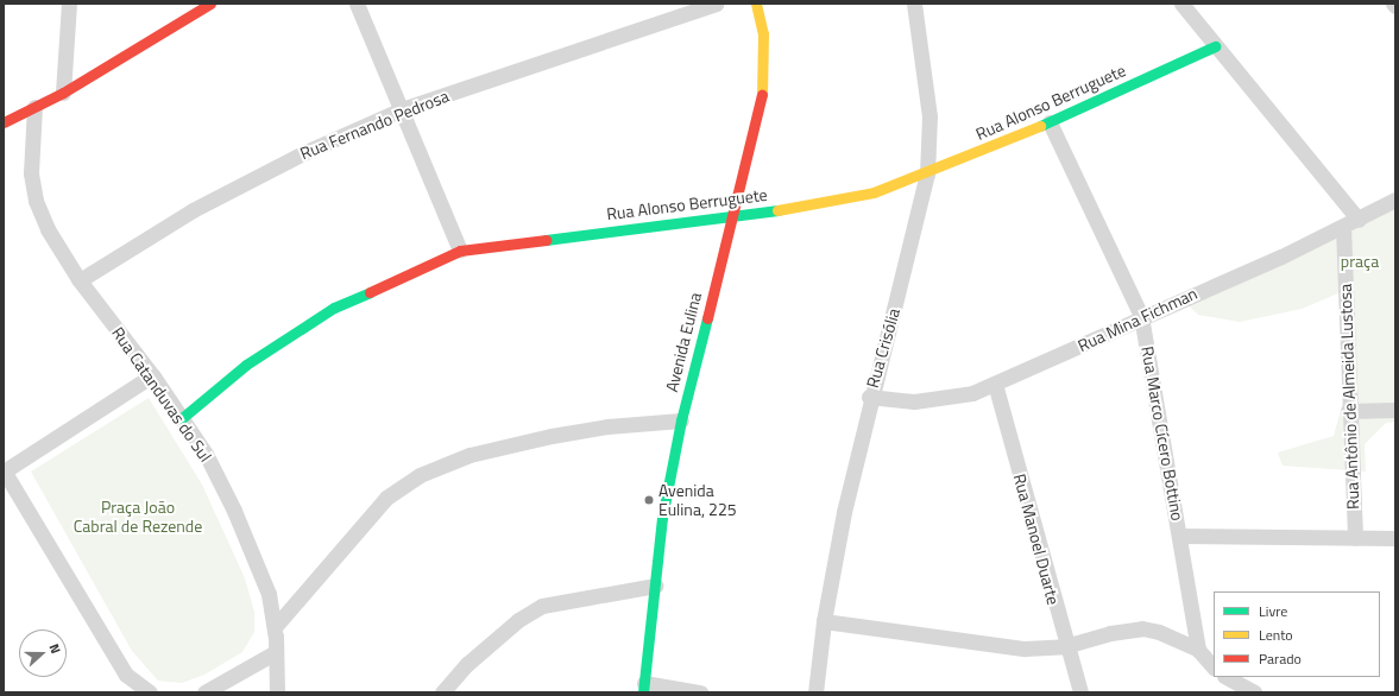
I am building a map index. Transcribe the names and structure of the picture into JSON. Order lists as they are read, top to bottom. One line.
{"streets":{"street":["Rua Alonso Berruguete","Rua Fernando Pedrosa","Rua Mina Fichman","Avenida Eulina","Rua Crisólia","Rua Catanduvas do Sul","Rua Antônio de Almeida Lustosa","Rua Marco Cícero Bottino","Rua Manoel Duarte"]},"crossings":[["Rua Alonso Berruguete","Avenida Eulina"],["Rua Alonso Berruguete","Rua Crisólia"],["Rua Alonso Berruguete","Rua Catanduvas do Sul"],["Rua Alonso Berruguete","Rua Marco Cícero Bottino"],["Rua Fernando Pedrosa","Rua Catanduvas do Sul"],["Rua Mina Fichman","Rua Crisólia"],["Rua Mina Fichman","Rua Antônio de Almeida Lustosa"],["Rua Mina Fichman","Rua Marco Cícero Bottino"],["Rua Mina Fichman","Rua Manoel Duarte"]],"parks":["praça","Praça João Cabral de Rezende"],"places":["Avenida Eulina, 225"],"legend":["Livre","Lento","Parado"],"north":"right"}
